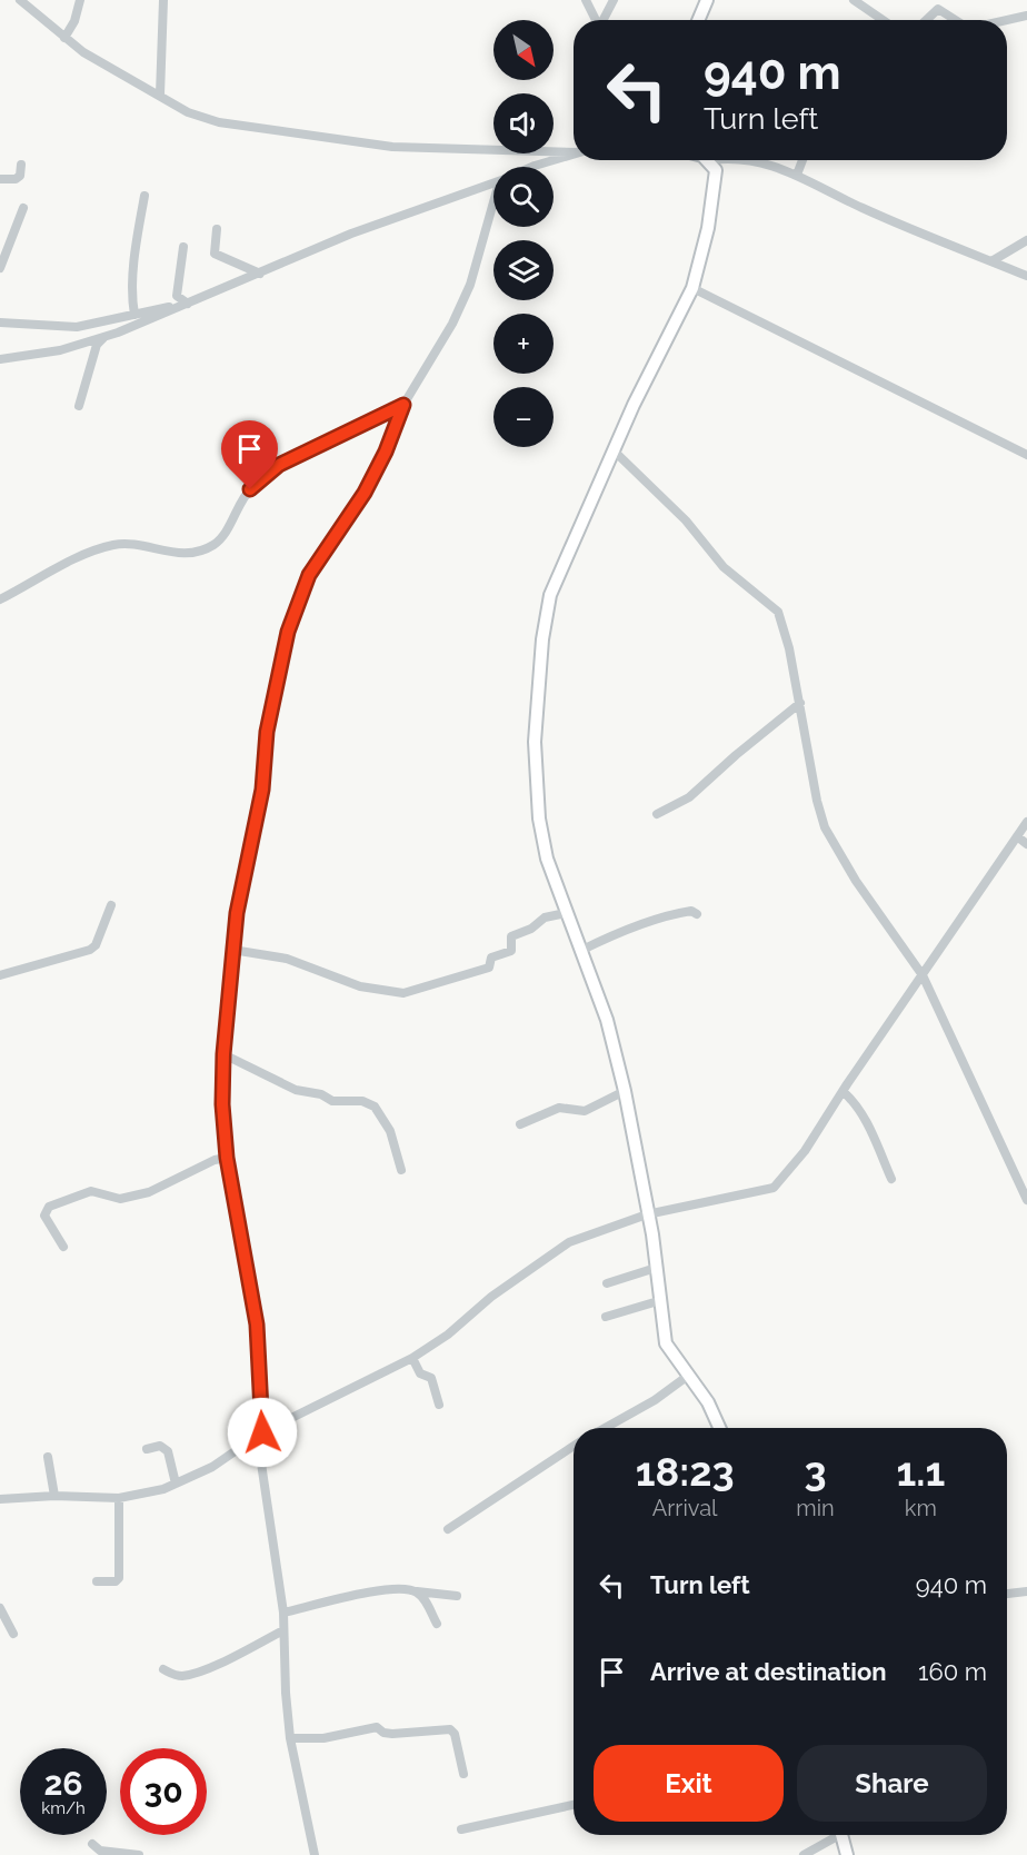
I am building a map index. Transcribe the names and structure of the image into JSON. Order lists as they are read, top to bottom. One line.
{"north":"bottom right","page":{"map_buttons":["+","−"],"turn":["940 m","Turn left"],"eta":["18:23","Arrival","3","min","1.1","km"],"list":[{"name":"Turn left","value":"940 m"},{"name":"Arrive at destination","value":"160 m"}],"buttons":["Exit","Share"],"speed":"26 km/h","limit":"30"}}
